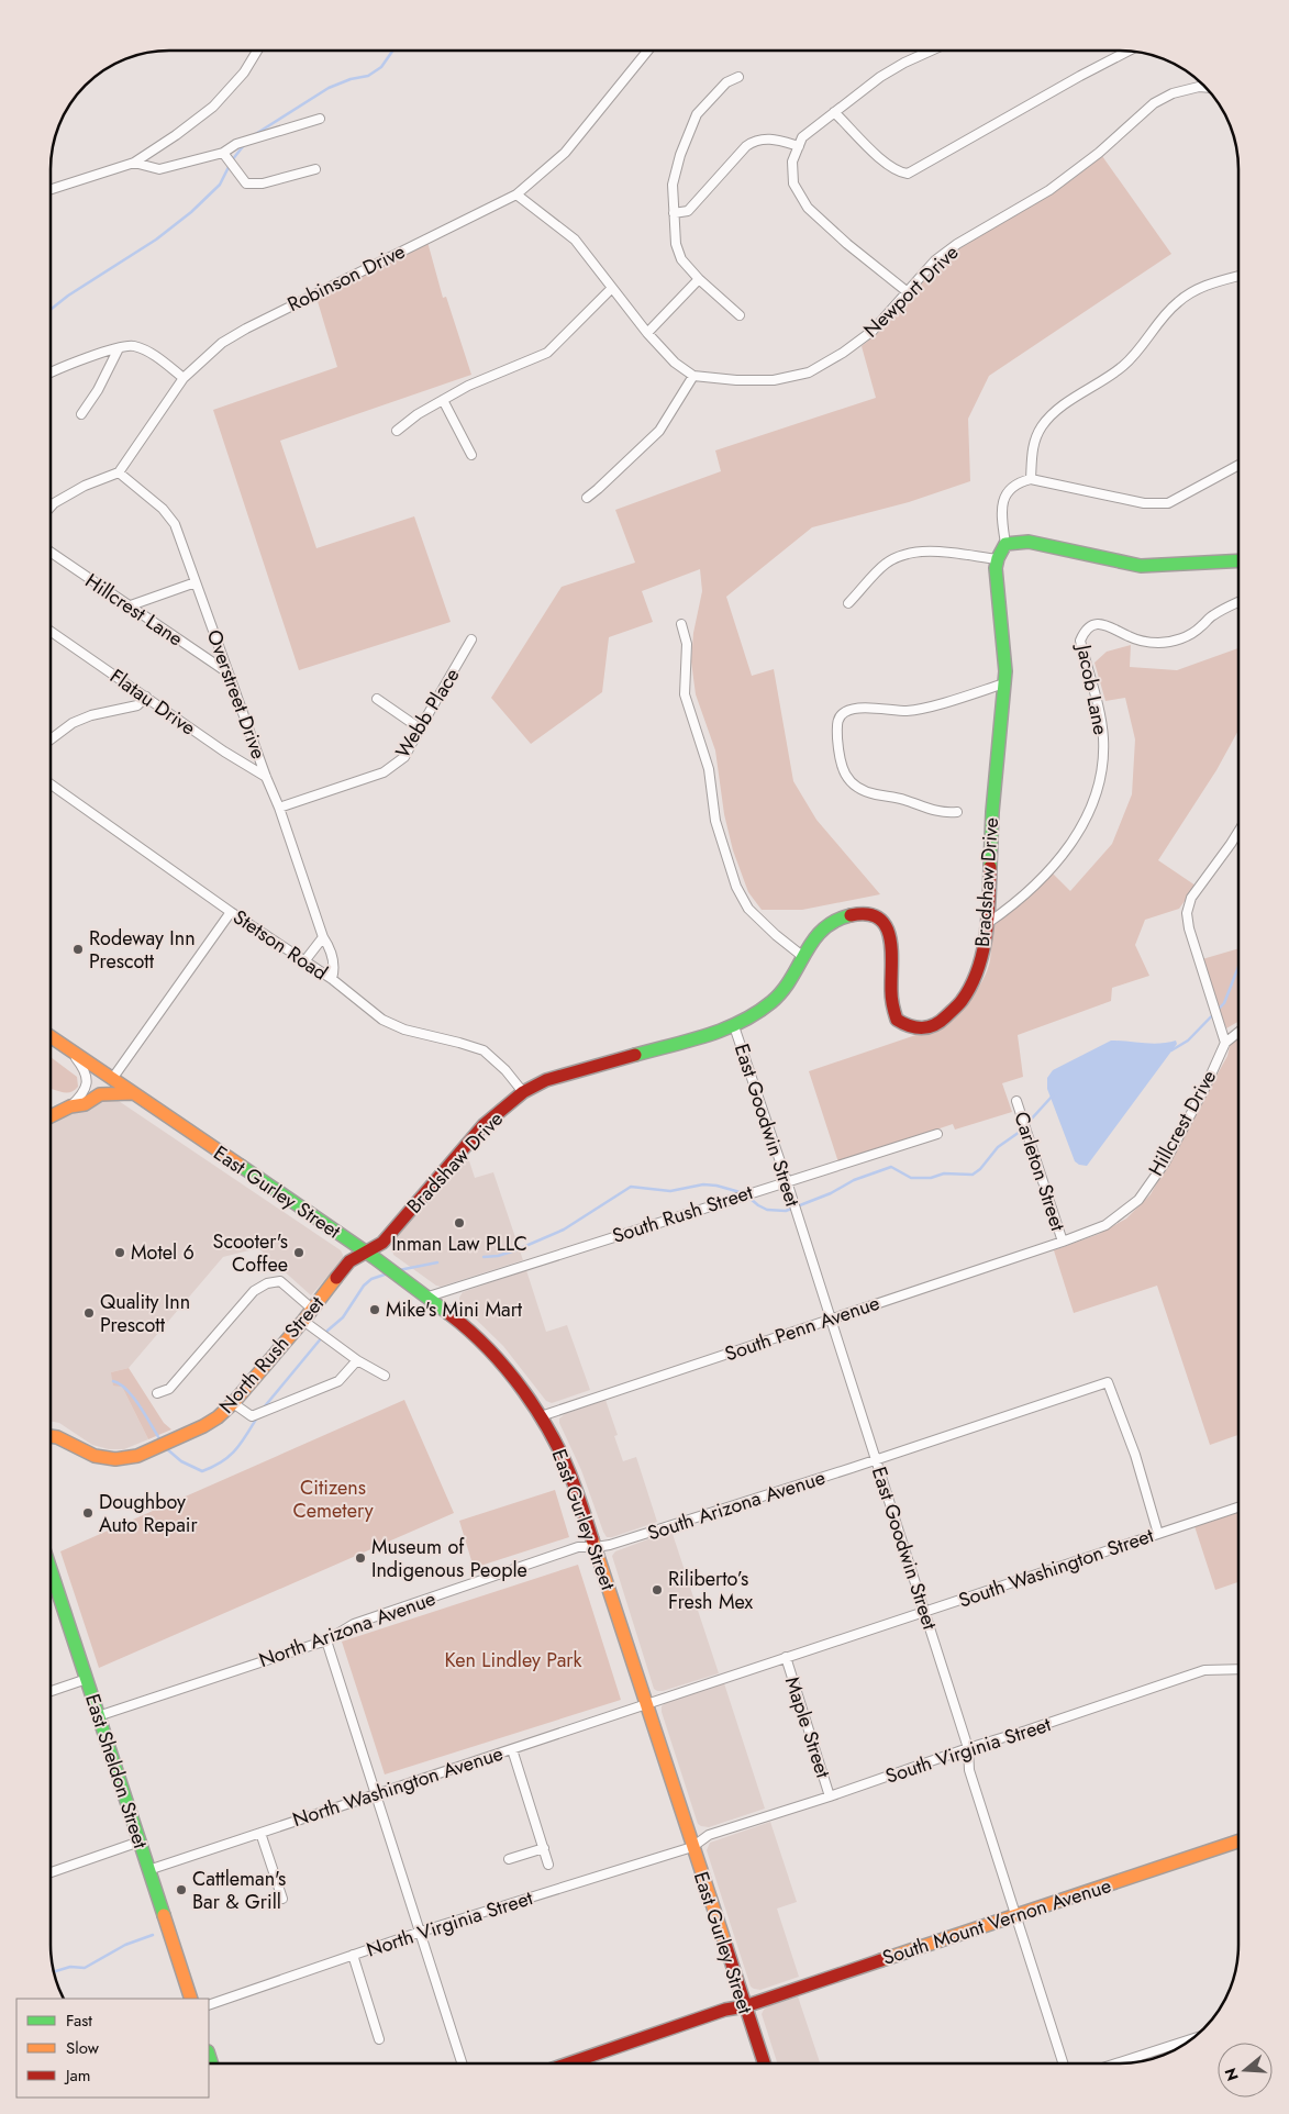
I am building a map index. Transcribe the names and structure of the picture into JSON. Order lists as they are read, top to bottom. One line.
{"streets":{"street":["Robinson Drive","Newport Drive","Hillcrest Lane","Jacob Lane","Overstreet Drive","Flatau Drive","Webb Place","Bradshaw Drive","Stetson Road","Hillcrest Drive","East Goodwin Street","Carleton Street","East Gurley Street","South Rush Street","South Penn Avenue","North Rush Street","South Arizona Avenue","South Washington Street","North Arizona Avenue","Maple Street","South Virginia Street","East Sheldon Street","North Washington Avenue","South Mount Vernon Avenue","North Virginia Street"]},"crossings":[["Robinson Drive","Overstreet Drive"],["Hillcrest Lane","Overstreet Drive"],["Jacob Lane","Bradshaw Drive"],["Overstreet Drive","Flatau Drive"],["Overstreet Drive","Webb Place"],["Overstreet Drive","Stetson Road"],["Bradshaw Drive","Stetson Road"],["Bradshaw Drive","East Goodwin Street"],["Bradshaw Drive","East Gurley Street"],["Bradshaw Drive","North Rush Street"],["Hillcrest Drive","Carleton Street"],["Hillcrest Drive","South Penn Avenue"],["East Goodwin Street","South Rush Street"],["East Goodwin Street","South Penn Avenue"],["East Goodwin Street","South Arizona Avenue"],["East Goodwin Street","South Washington Street"],["East Goodwin Street","South Virginia Street"],["East Goodwin Street","South Mount Vernon Avenue"],["Carleton Street","South Penn Avenue"],["East Gurley Street","South Rush Street"],["East Gurley Street","South Penn Avenue"],["East Gurley Street","North Rush Street"],["East Gurley Street","South Arizona Avenue"],["East Gurley Street","South Washington Street"],["East Gurley Street","North Arizona Avenue"],["East Gurley Street","South Virginia Street"],["East Gurley Street","North Washington Avenue"],["East Gurley Street","South Mount Vernon Avenue"],["East Gurley Street","North Virginia Street"],["South Arizona Avenue","South Washington Street"],["South Arizona Avenue","North Arizona Avenue"],["South Washington Street","Maple Street"],["South Washington Street","North Washington Avenue"],["North Arizona Avenue","East Sheldon Street"],["Maple Street","South Virginia Street"],["South Virginia Street","North Virginia Street"],["East Sheldon Street","North Washington Avenue"]],"parks":["Citizens Cemetery","Ken Lindley Park"],"places":["Rodeway Inn Prescott","Inman Law PLLC","Motel 6","Scooter's Coffee","Mike's Mini Mart","Quality Inn Prescott","Doughboy Auto Repair","Museum of Indigenous People","Riliberto’s Fresh Mex","Cattleman's Bar & Grill"],"legend":["Fast","Slow","Jam"],"north":"left"}
